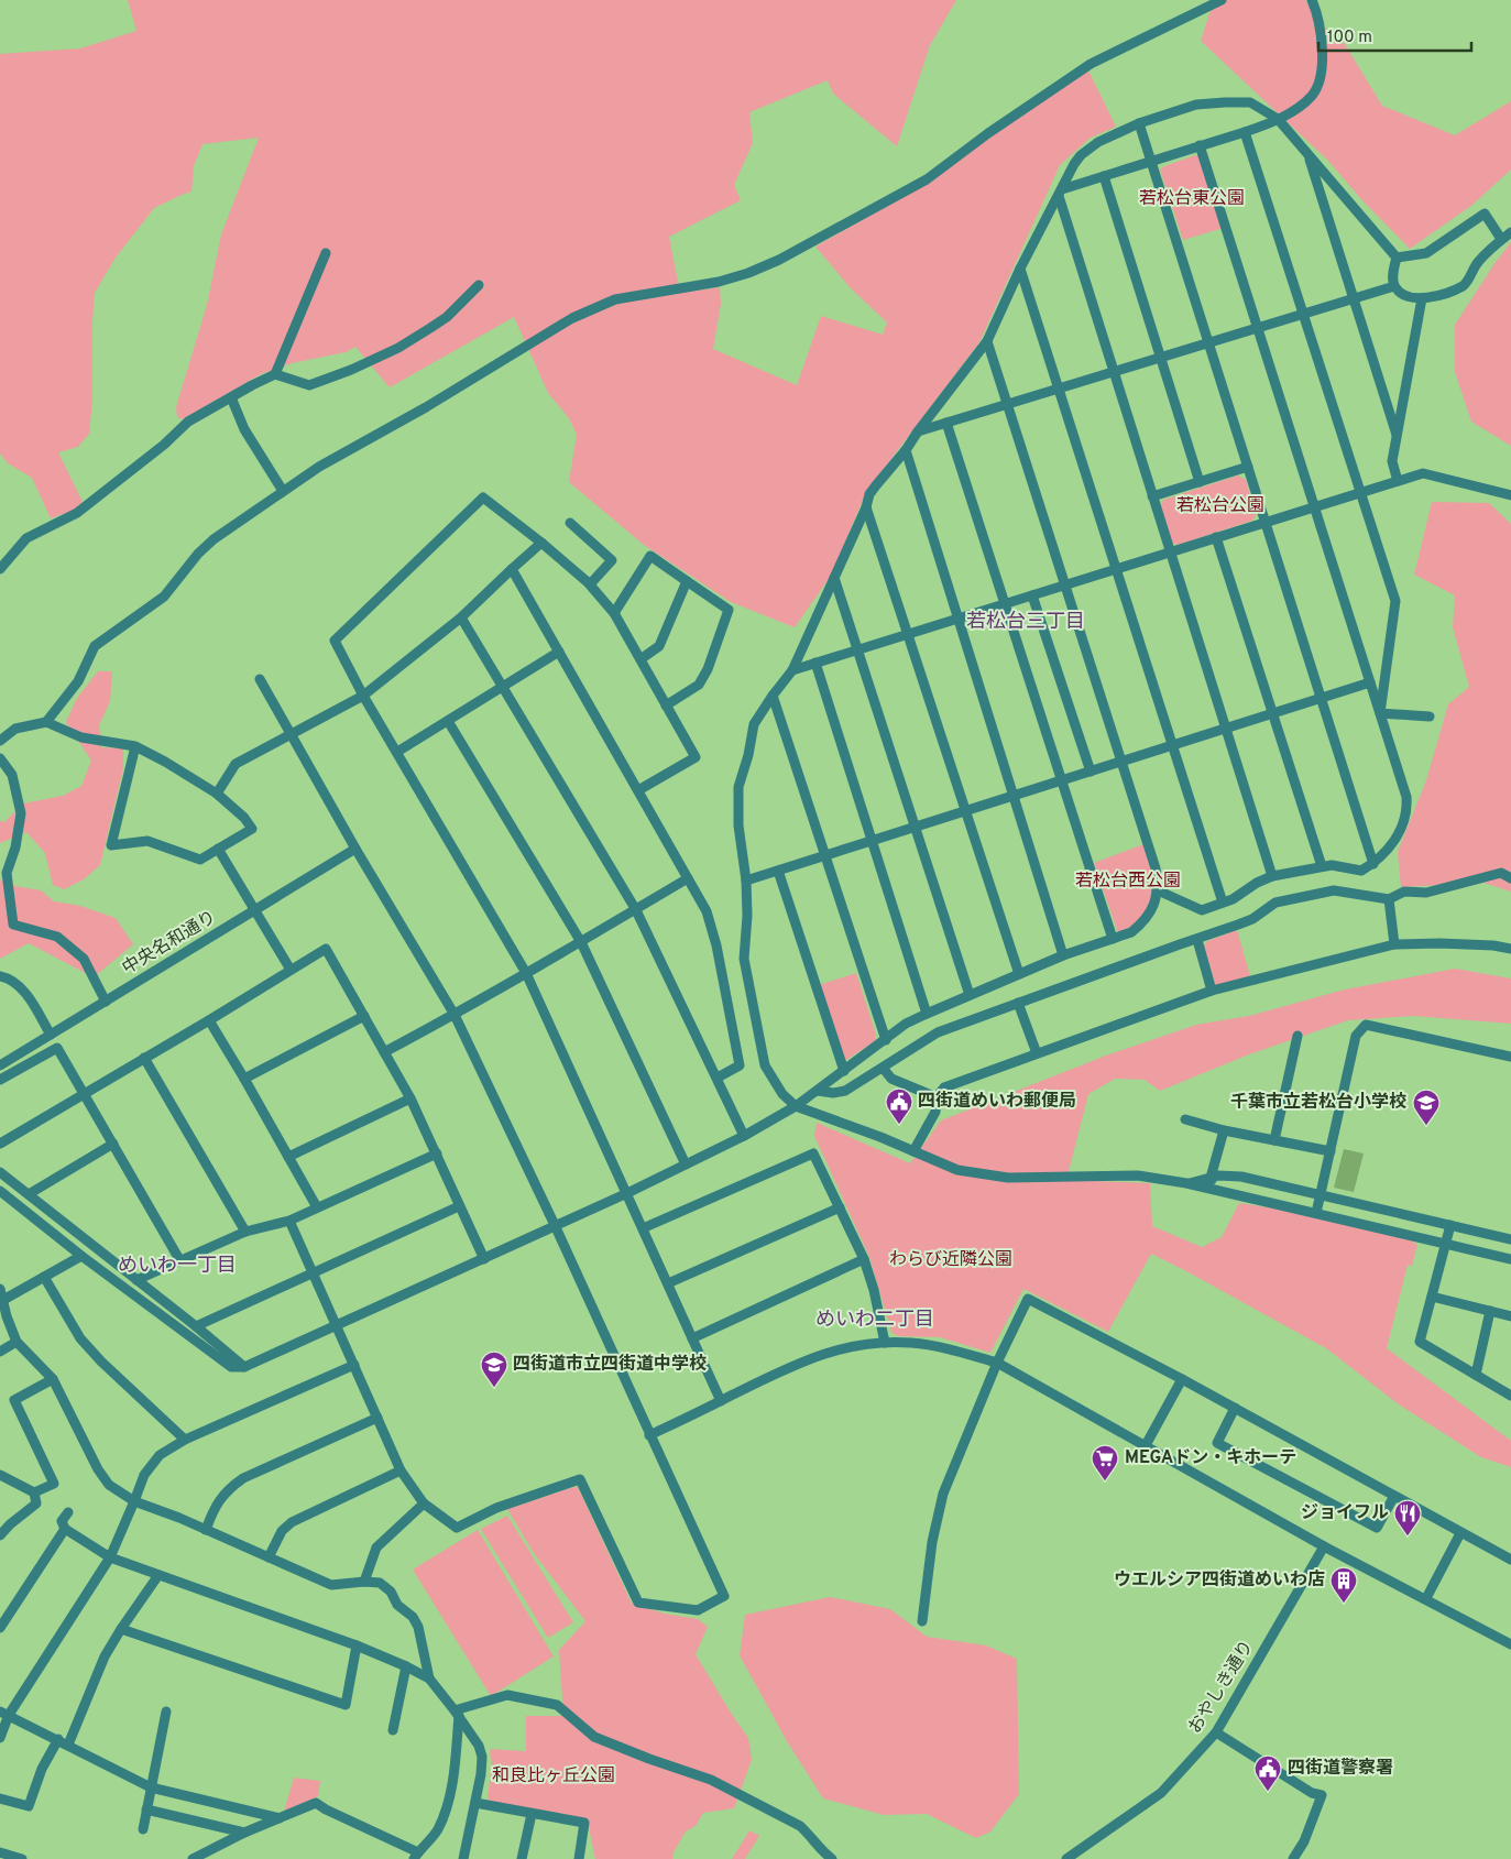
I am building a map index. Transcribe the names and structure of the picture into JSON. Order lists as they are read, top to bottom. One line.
{"streets":{"street":["中央名和通り","おやしき通り"]},"districts":["若松台三丁目","めいわ一丁目","めいわ二丁目"],"parks":["若松台東公園","若松台公園","若松台西公園","わらび近隣公園","和良比ヶ丘公園"],"places":{"public building":["四街道めいわ郵便局","四街道警察署"],"school or university":["千葉市立若松台小学校","四街道市立四街道中学校"],"supermarket":["MEGAドン・キホーテ"],"restaurant":["ジョイフル"],"building":["ウエルシア四街道めいわ店"]},"scale_bar":"100 m"}
